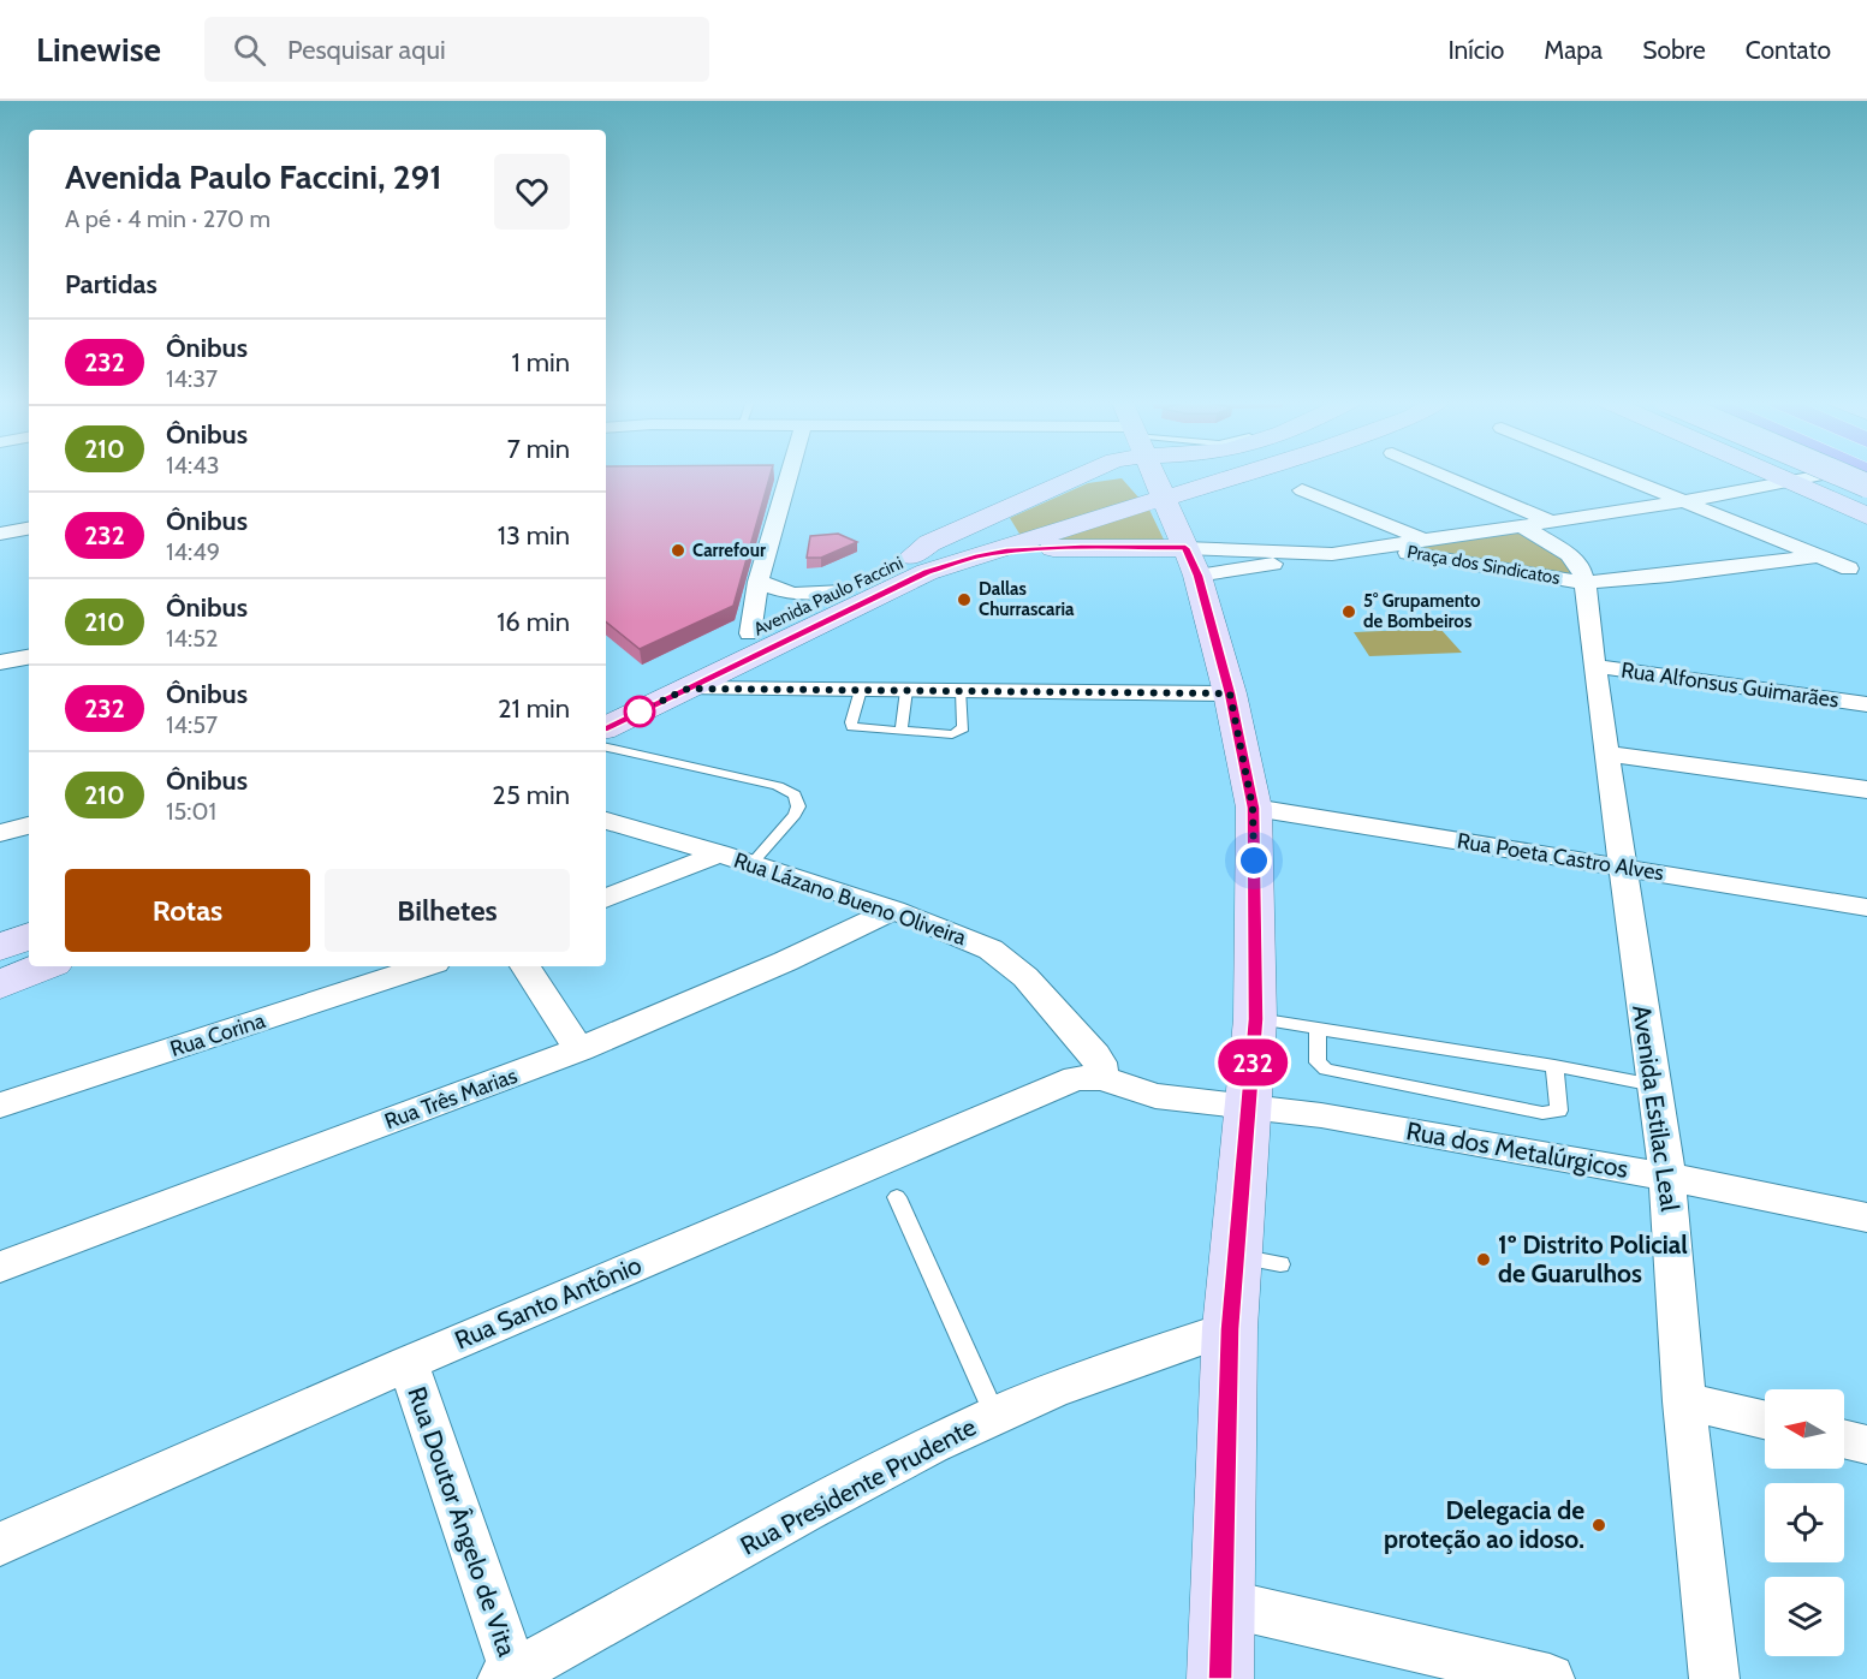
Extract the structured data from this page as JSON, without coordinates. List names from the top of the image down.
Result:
{
  "streets": {
    "main road": ["Avenida Paulo Faccini"],
    "street": [
      "Praça dos Sindicatos",
      "Rua Alfonsus Guimarães",
      "Rua Poeta Castro Alves",
      "Rua Lázano Bueno Oliveira",
      "Rua Corina",
      "Rua Três Marias",
      "Avenida Estilac Leal",
      "Rua dos Metalúrgicos",
      "Rua Santo Antônio",
      "Rua Presidente Prudente",
      "Rua Doutor Ângelo de Vita"
    ]
  },
  "crossings": [
    ["Praça dos Sindicatos", "Avenida Estilac Leal"],
    ["Rua Alfonsus Guimarães", "Avenida Estilac Leal"],
    ["Rua Poeta Castro Alves", "Avenida Estilac Leal"],
    ["Rua Lázano Bueno Oliveira", "Rua Três Marias"],
    ["Rua Lázano Bueno Oliveira", "Rua Santo Antônio"],
    ["Avenida Estilac Leal", "Rua dos Metalúrgicos"],
    ["Rua Santo Antônio", "Rua Doutor Ângelo de Vita"],
    ["Rua Presidente Prudente", "Rua Doutor Ângelo de Vita"]
  ],
  "places": [
    "Carrefour",
    "Dallas Churrascaria",
    "5° Grupamento de Bombeiros",
    "1º Distrito Policial de Guarulhos",
    "Delegacia de proteção ao idoso."
  ],
  "lines": ["bus line 232"],
  "north": "left",
  "page": {
    "header": "Linewise",
    "search": "Pesquisar aqui",
    "nav": [
      "Início",
      "Mapa",
      "Sobre",
      "Contato"
    ],
    "on_map": "232",
    "heading": [
      ["Avenida Paulo Faccini, 291", "A pé · 4 min · 270 m"],
      "Partidas"
    ],
    "list": [
      {
        "mark": "232",
        "name": "Ônibus",
        "note": "14:37",
        "value": "1 min"
      },
      {
        "mark": "210",
        "name": "Ônibus",
        "note": "14:43",
        "value": "7 min"
      },
      {
        "mark": "232",
        "name": "Ônibus",
        "note": "14:49",
        "value": "13 min"
      },
      {
        "mark": "210",
        "name": "Ônibus",
        "note": "14:52",
        "value": "16 min"
      },
      {
        "mark": "232",
        "name": "Ônibus",
        "note": "14:57",
        "value": "21 min"
      },
      {
        "mark": "210",
        "name": "Ônibus",
        "note": "15:01",
        "value": "25 min"
      }
    ],
    "buttons": ["Rotas", "Bilhetes"]
  }
}
